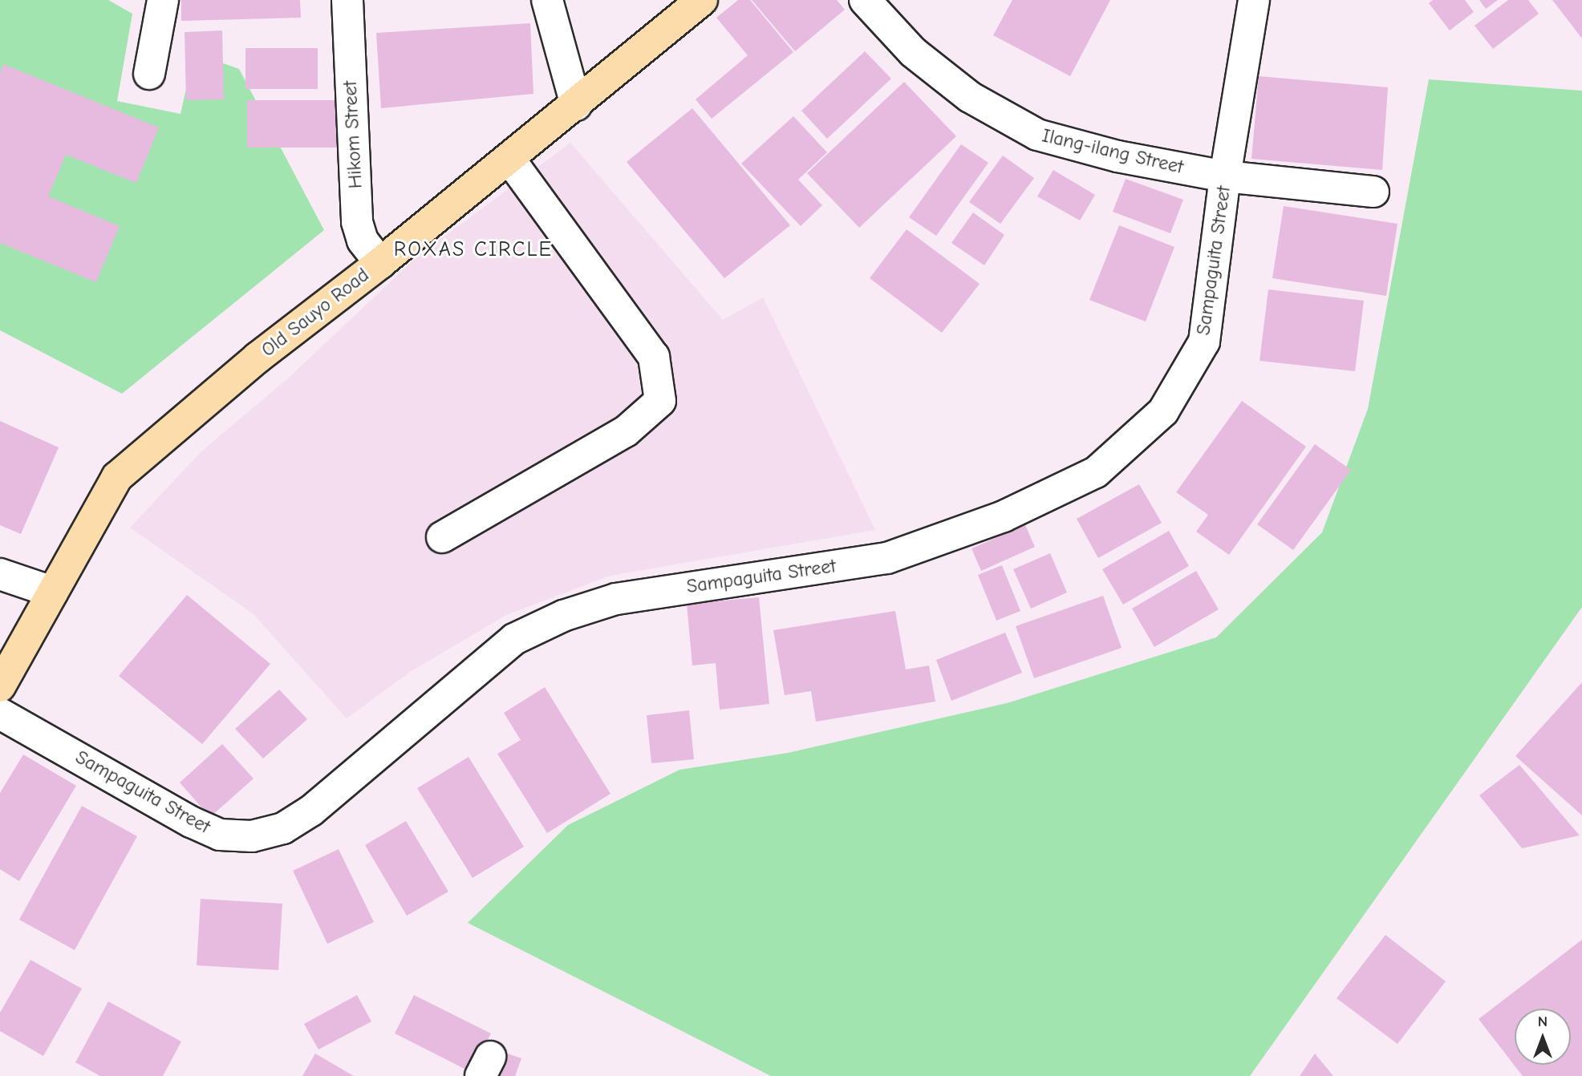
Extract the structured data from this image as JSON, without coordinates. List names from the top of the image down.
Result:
{
  "streets": {
    "main road": ["Old Sauyo Road"],
    "street": ["Hikom Street", "Ilang-ilang Street", "Sampaguita Street"]
  },
  "crossings": [
    ["Hikom Street", "Old Sauyo Road"],
    ["Ilang-ilang Street", "Sampaguita Street"]
  ],
  "districts": ["ROXAS CIRCLE"],
  "north": "top"
}
